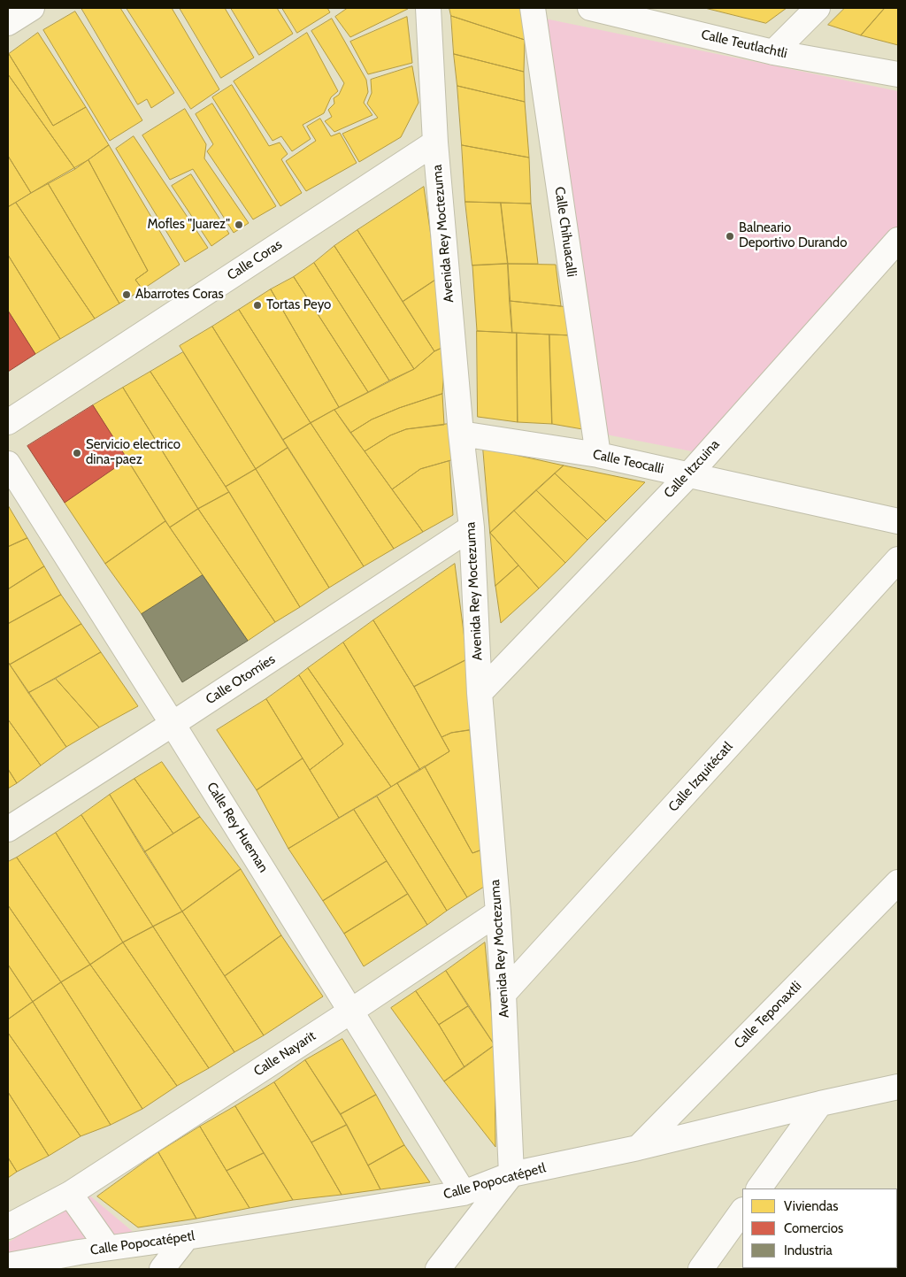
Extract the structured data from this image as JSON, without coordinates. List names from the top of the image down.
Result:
{
  "streets": {
    "street": [
      "Calle Teutlachtli",
      "Calle Chihuacalli",
      "Avenida Rey Moctezuma",
      "Calle Coras",
      "Calle Teocalli",
      "Calle Itzcuina",
      "Calle Otomíes",
      "Calle Izquitécatl",
      "Calle Rey Hueman",
      "Calle Teponaxtli",
      "Calle Nayarit",
      "Calle Popocatépetl"
    ]
  },
  "crossings": [
    ["Calle Chihuacalli", "Calle Teocalli"],
    ["Avenida Rey Moctezuma", "Calle Coras"],
    ["Avenida Rey Moctezuma", "Calle Teocalli"],
    ["Avenida Rey Moctezuma", "Calle Itzcuina"],
    ["Avenida Rey Moctezuma", "Calle Otomíes"],
    ["Avenida Rey Moctezuma", "Calle Izquitécatl"],
    ["Avenida Rey Moctezuma", "Calle Nayarit"],
    ["Avenida Rey Moctezuma", "Calle Popocatépetl"],
    ["Calle Teocalli", "Calle Itzcuina"],
    ["Calle Otomíes", "Calle Rey Hueman"],
    ["Calle Rey Hueman", "Calle Nayarit"],
    ["Calle Rey Hueman", "Calle Popocatépetl"],
    ["Calle Teponaxtli", "Calle Popocatépetl"]
  ],
  "places": [
    "Mofles \"Juarez\"",
    "Balneario Deportivo Durando",
    "Abarrotes Coras",
    "Tortas Peyo",
    "Servicio electrico dina-paez"
  ],
  "legend": ["Viviendas", "Comercios", "Industria"]
}
